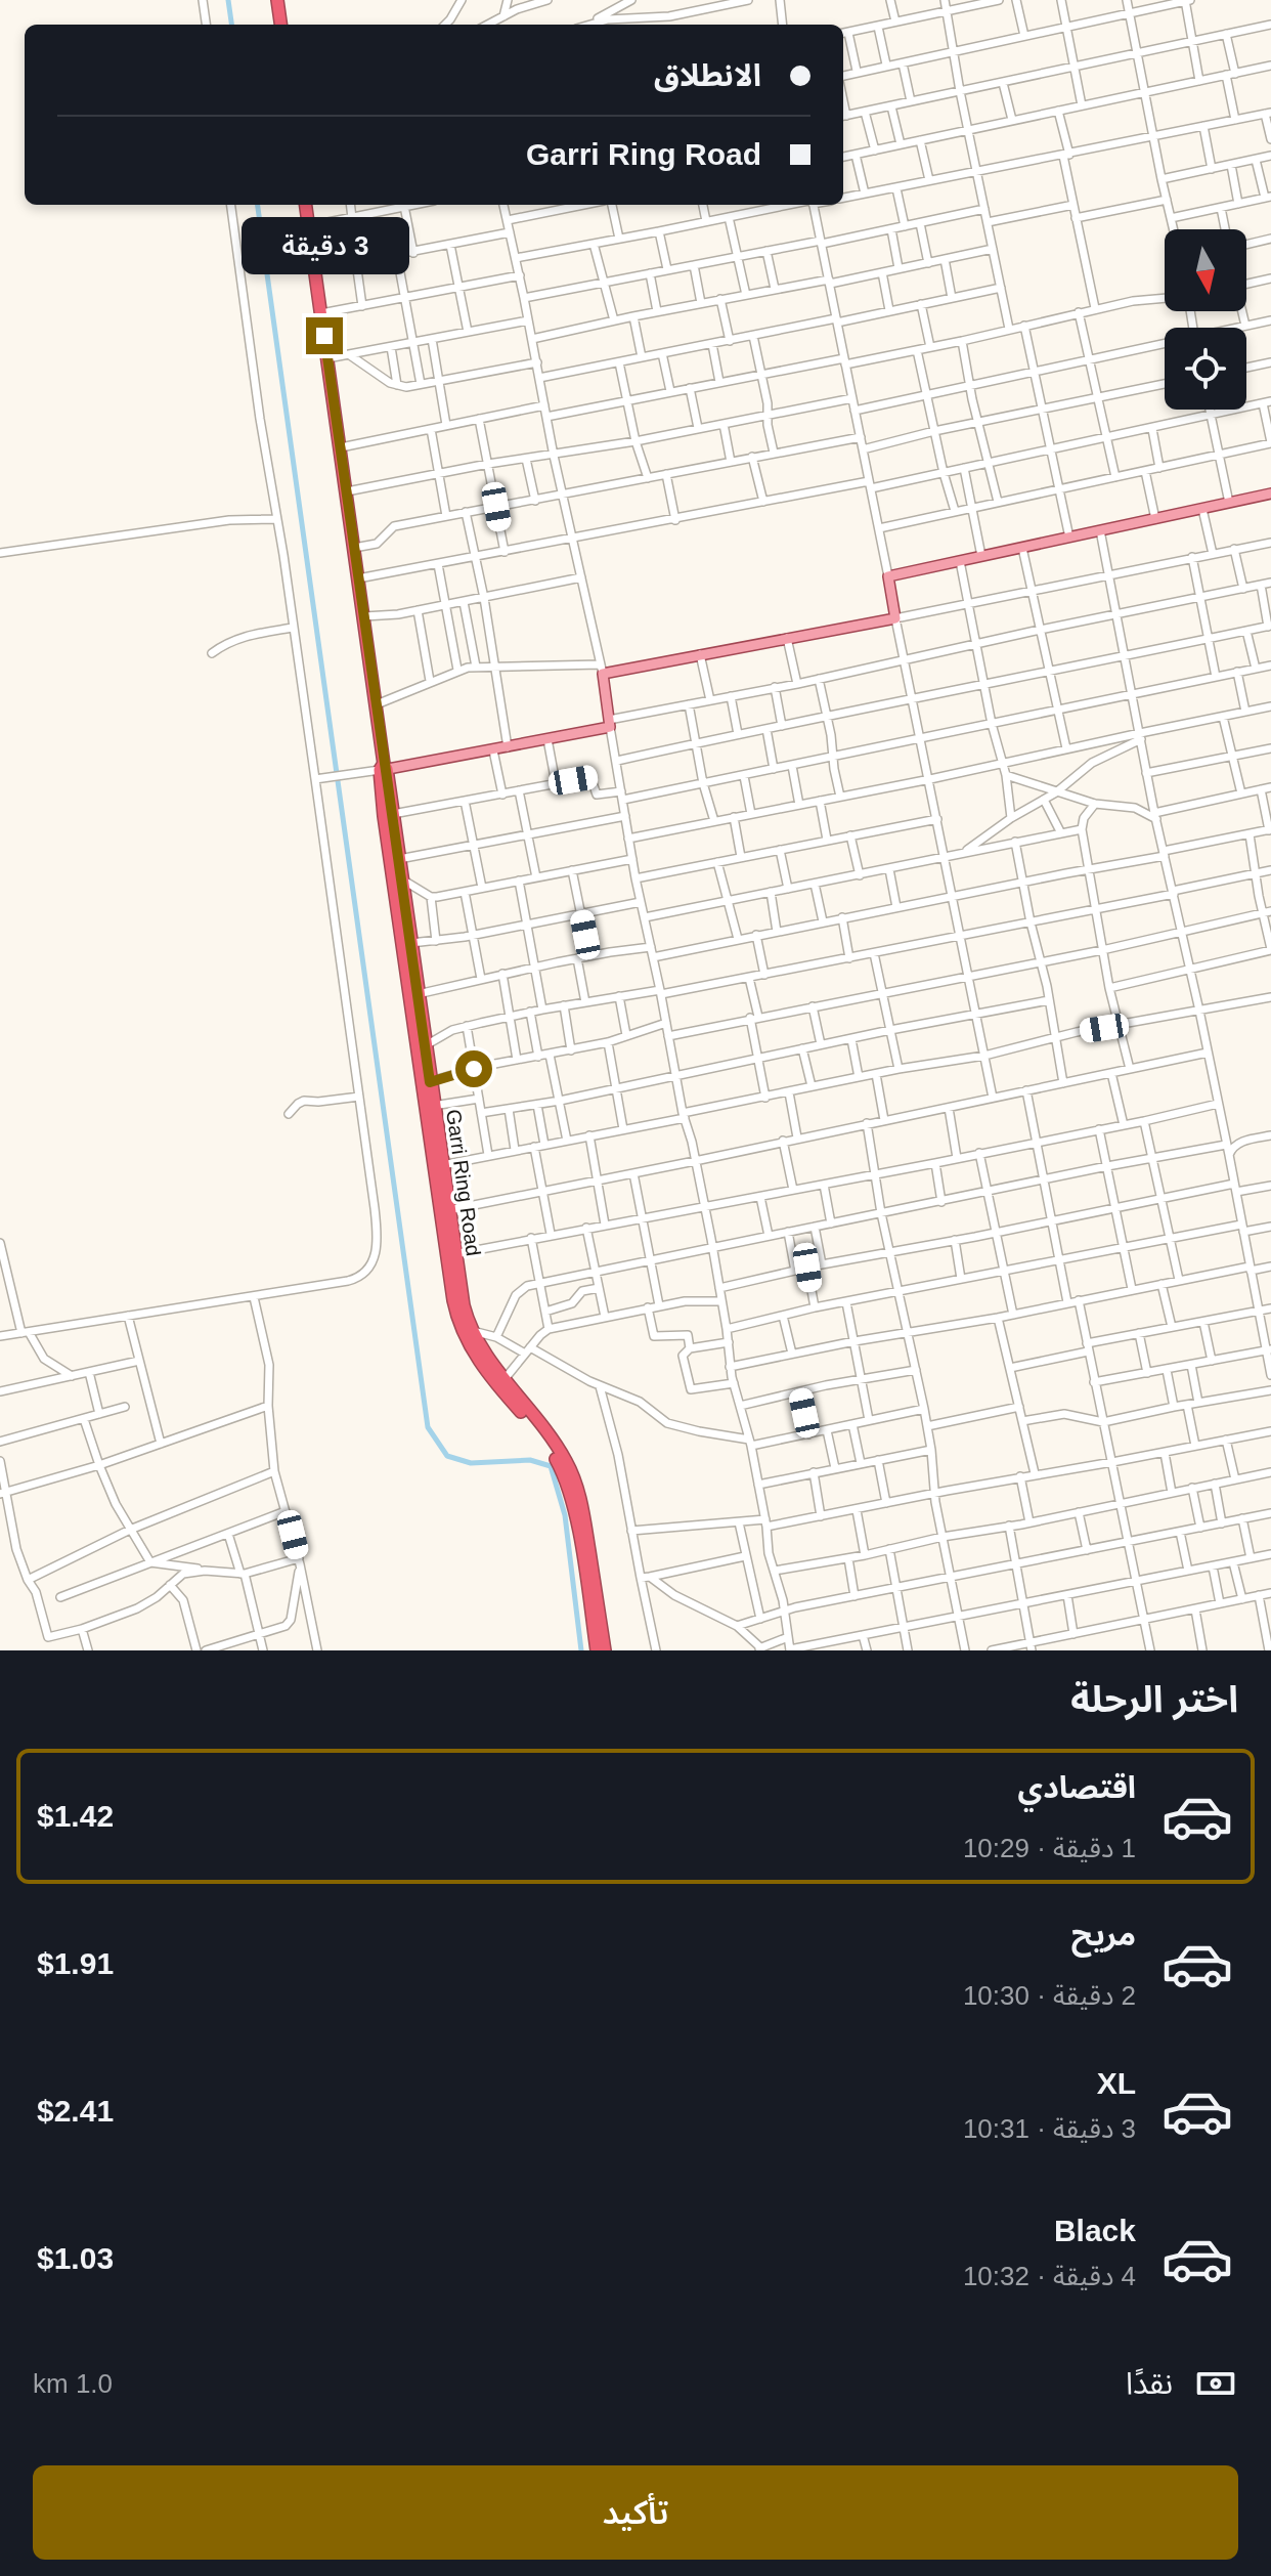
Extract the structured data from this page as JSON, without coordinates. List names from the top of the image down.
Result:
{
  "streets": {
    "highway": ["Garri Ring Road"]
  },
  "north": "bottom",
  "page": {
    "banner": ["الانطلاق", "Garri Ring Road"],
    "bubble": "3 دقيقة",
    "heading": "اختر الرحلة",
    "list": [
      {
        "name": "اقتصادي",
        "note": "1 دقيقة · 10:29",
        "value": "$1.42"
      },
      {
        "name": "مريح",
        "note": "2 دقيقة · 10:30",
        "value": "$1.91"
      },
      {
        "name": "XL",
        "note": "3 دقيقة · 10:31",
        "value": "$2.41"
      },
      {
        "name": "Black",
        "note": "4 دقيقة · 10:32",
        "value": "$1.03"
      }
    ],
    "pay": ["نقدًا", "1.0 km"],
    "buttons": "تأكيد"
  }
}
